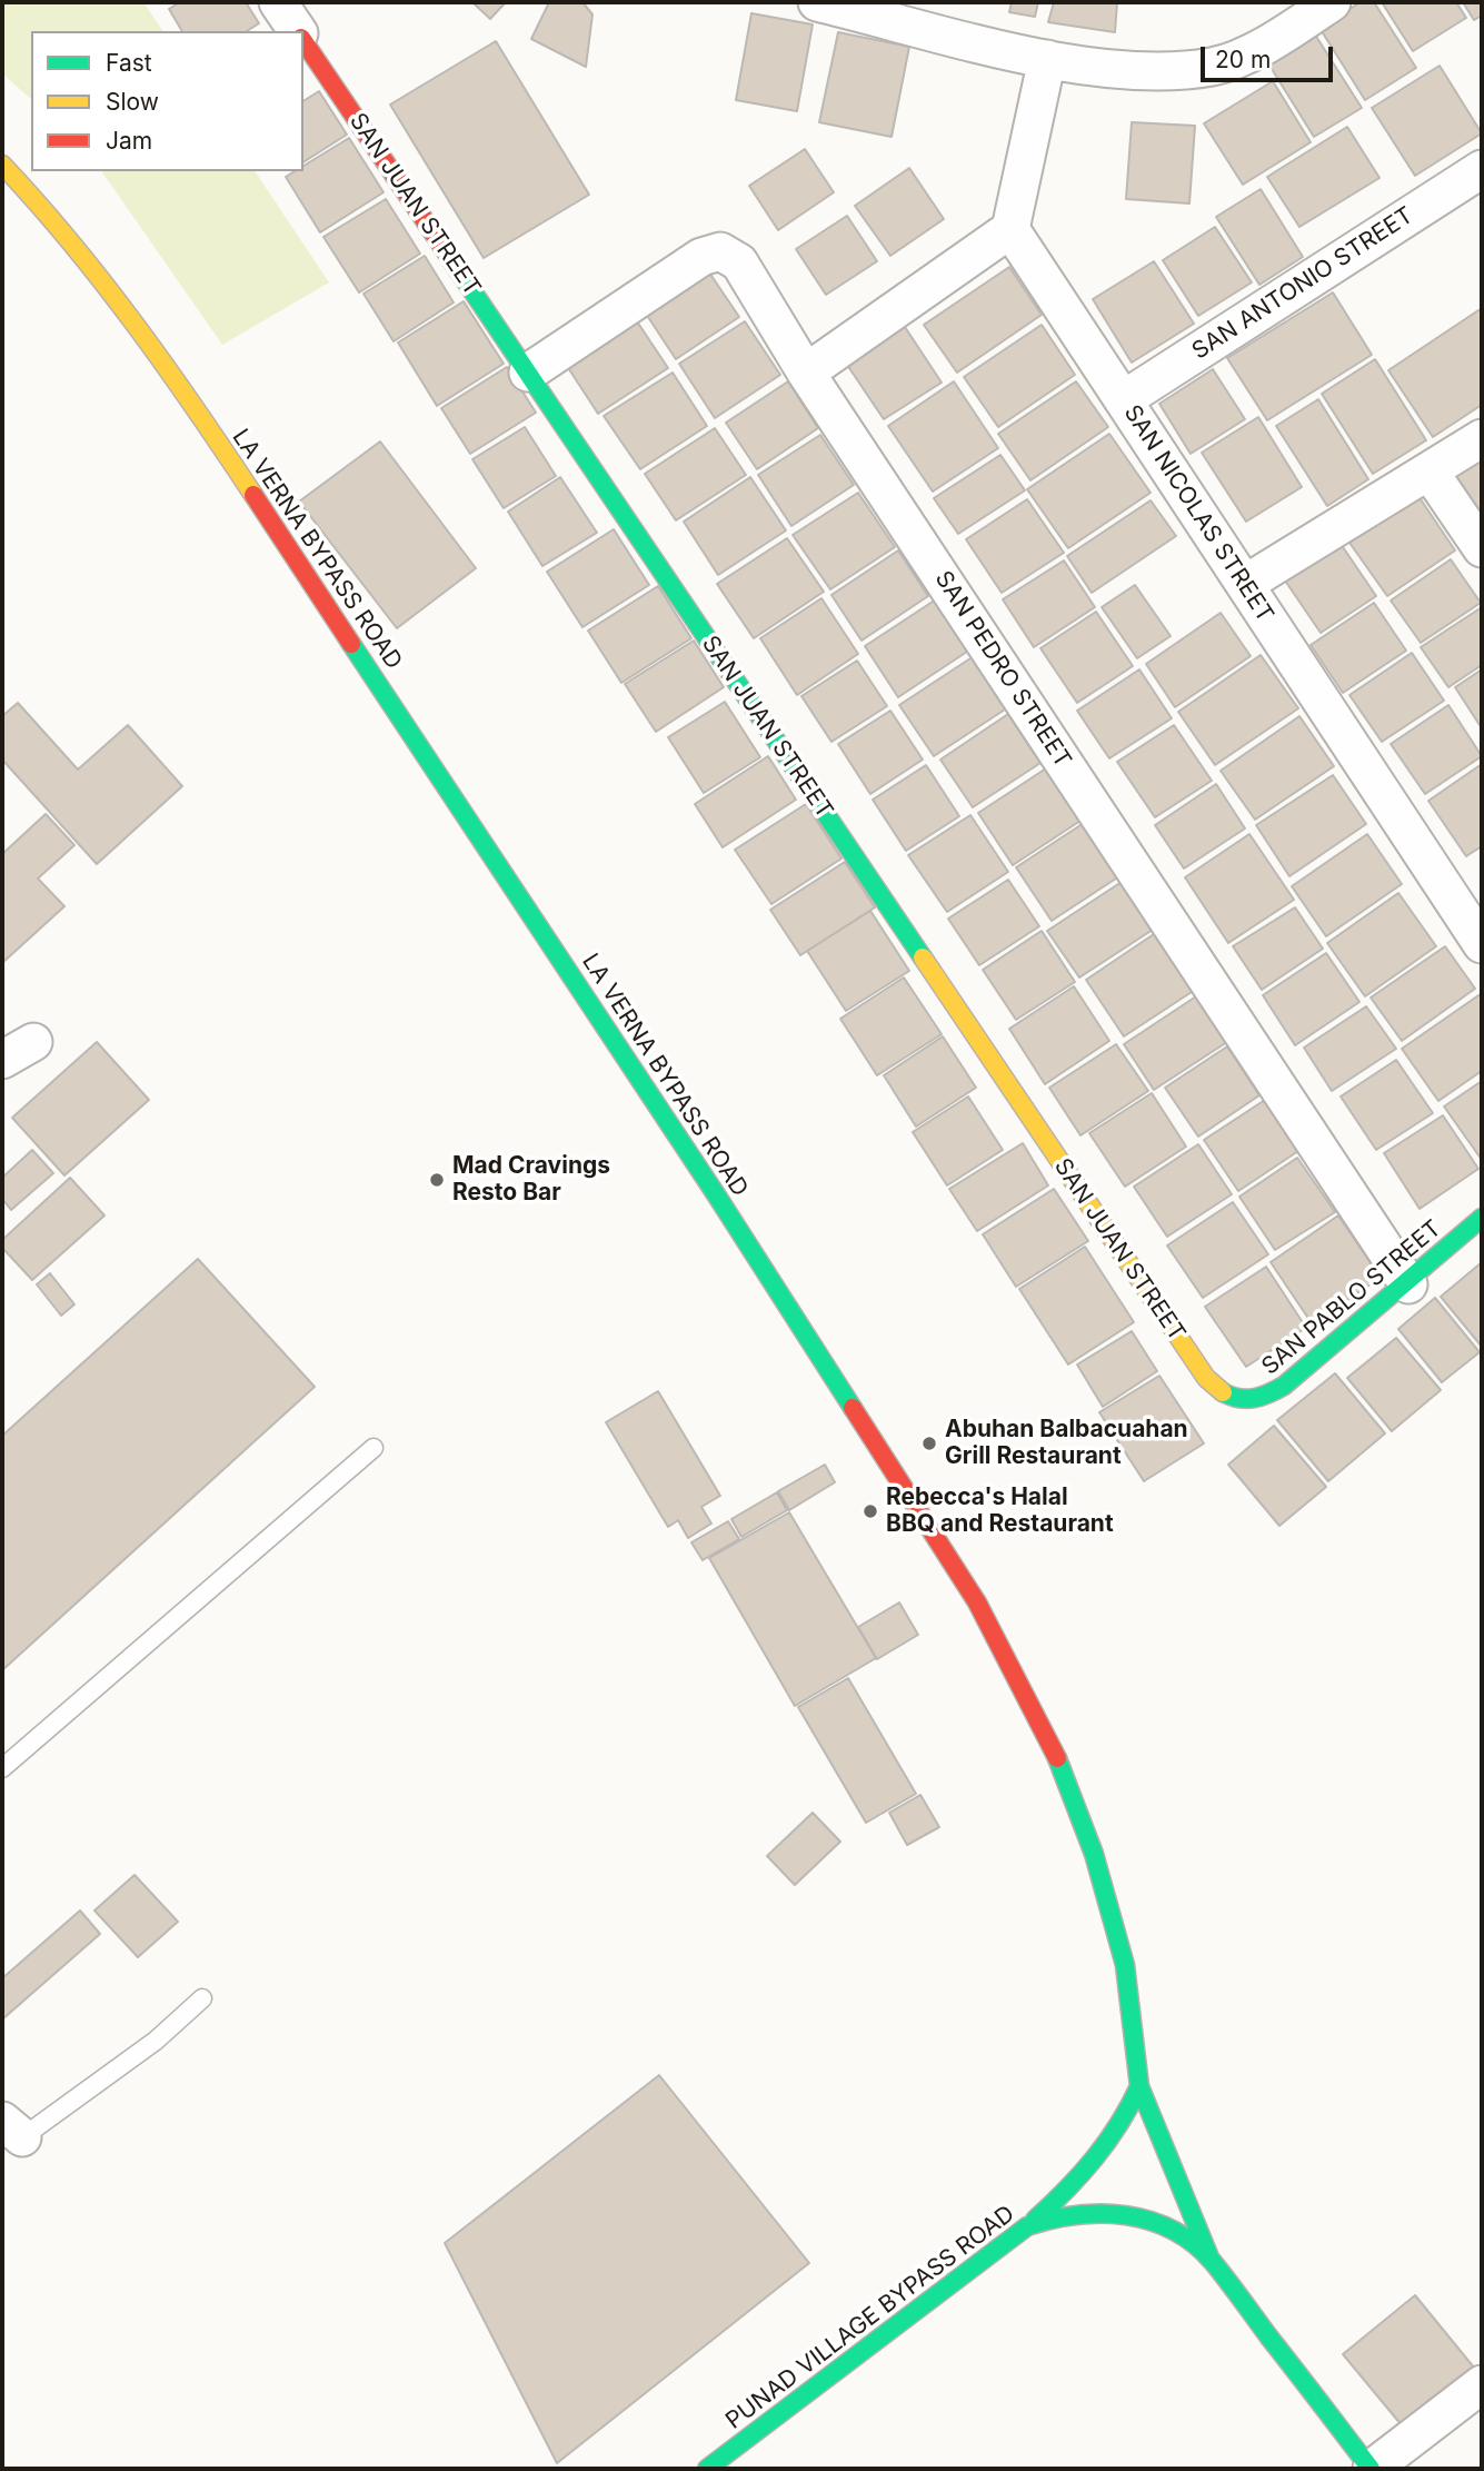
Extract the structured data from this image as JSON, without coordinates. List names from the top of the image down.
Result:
{
  "streets": {
    "street": [
      "SAN JUAN STREET",
      "SAN ANTONIO STREET",
      "SAN NICOLAS STREET",
      "LA VERNA BYPASS ROAD",
      "SAN PEDRO STREET",
      "SAN PABLO STREET",
      "PUNAD VILLAGE BYPASS ROAD"
    ]
  },
  "crossings": [
    ["SAN JUAN STREET", "SAN PEDRO STREET"],
    ["SAN JUAN STREET", "SAN PABLO STREET"],
    ["SAN ANTONIO STREET", "SAN NICOLAS STREET"],
    ["LA VERNA BYPASS ROAD", "PUNAD VILLAGE BYPASS ROAD"],
    ["SAN PEDRO STREET", "SAN PABLO STREET"]
  ],
  "places": ["Mad Cravings Resto Bar", "Abuhan Balbacuahan Grill Restaurant", "Rebecca's Halal BBQ and Restaurant"],
  "legend": ["Fast", "Slow", "Jam"],
  "scale_bar": "20 m"
}
